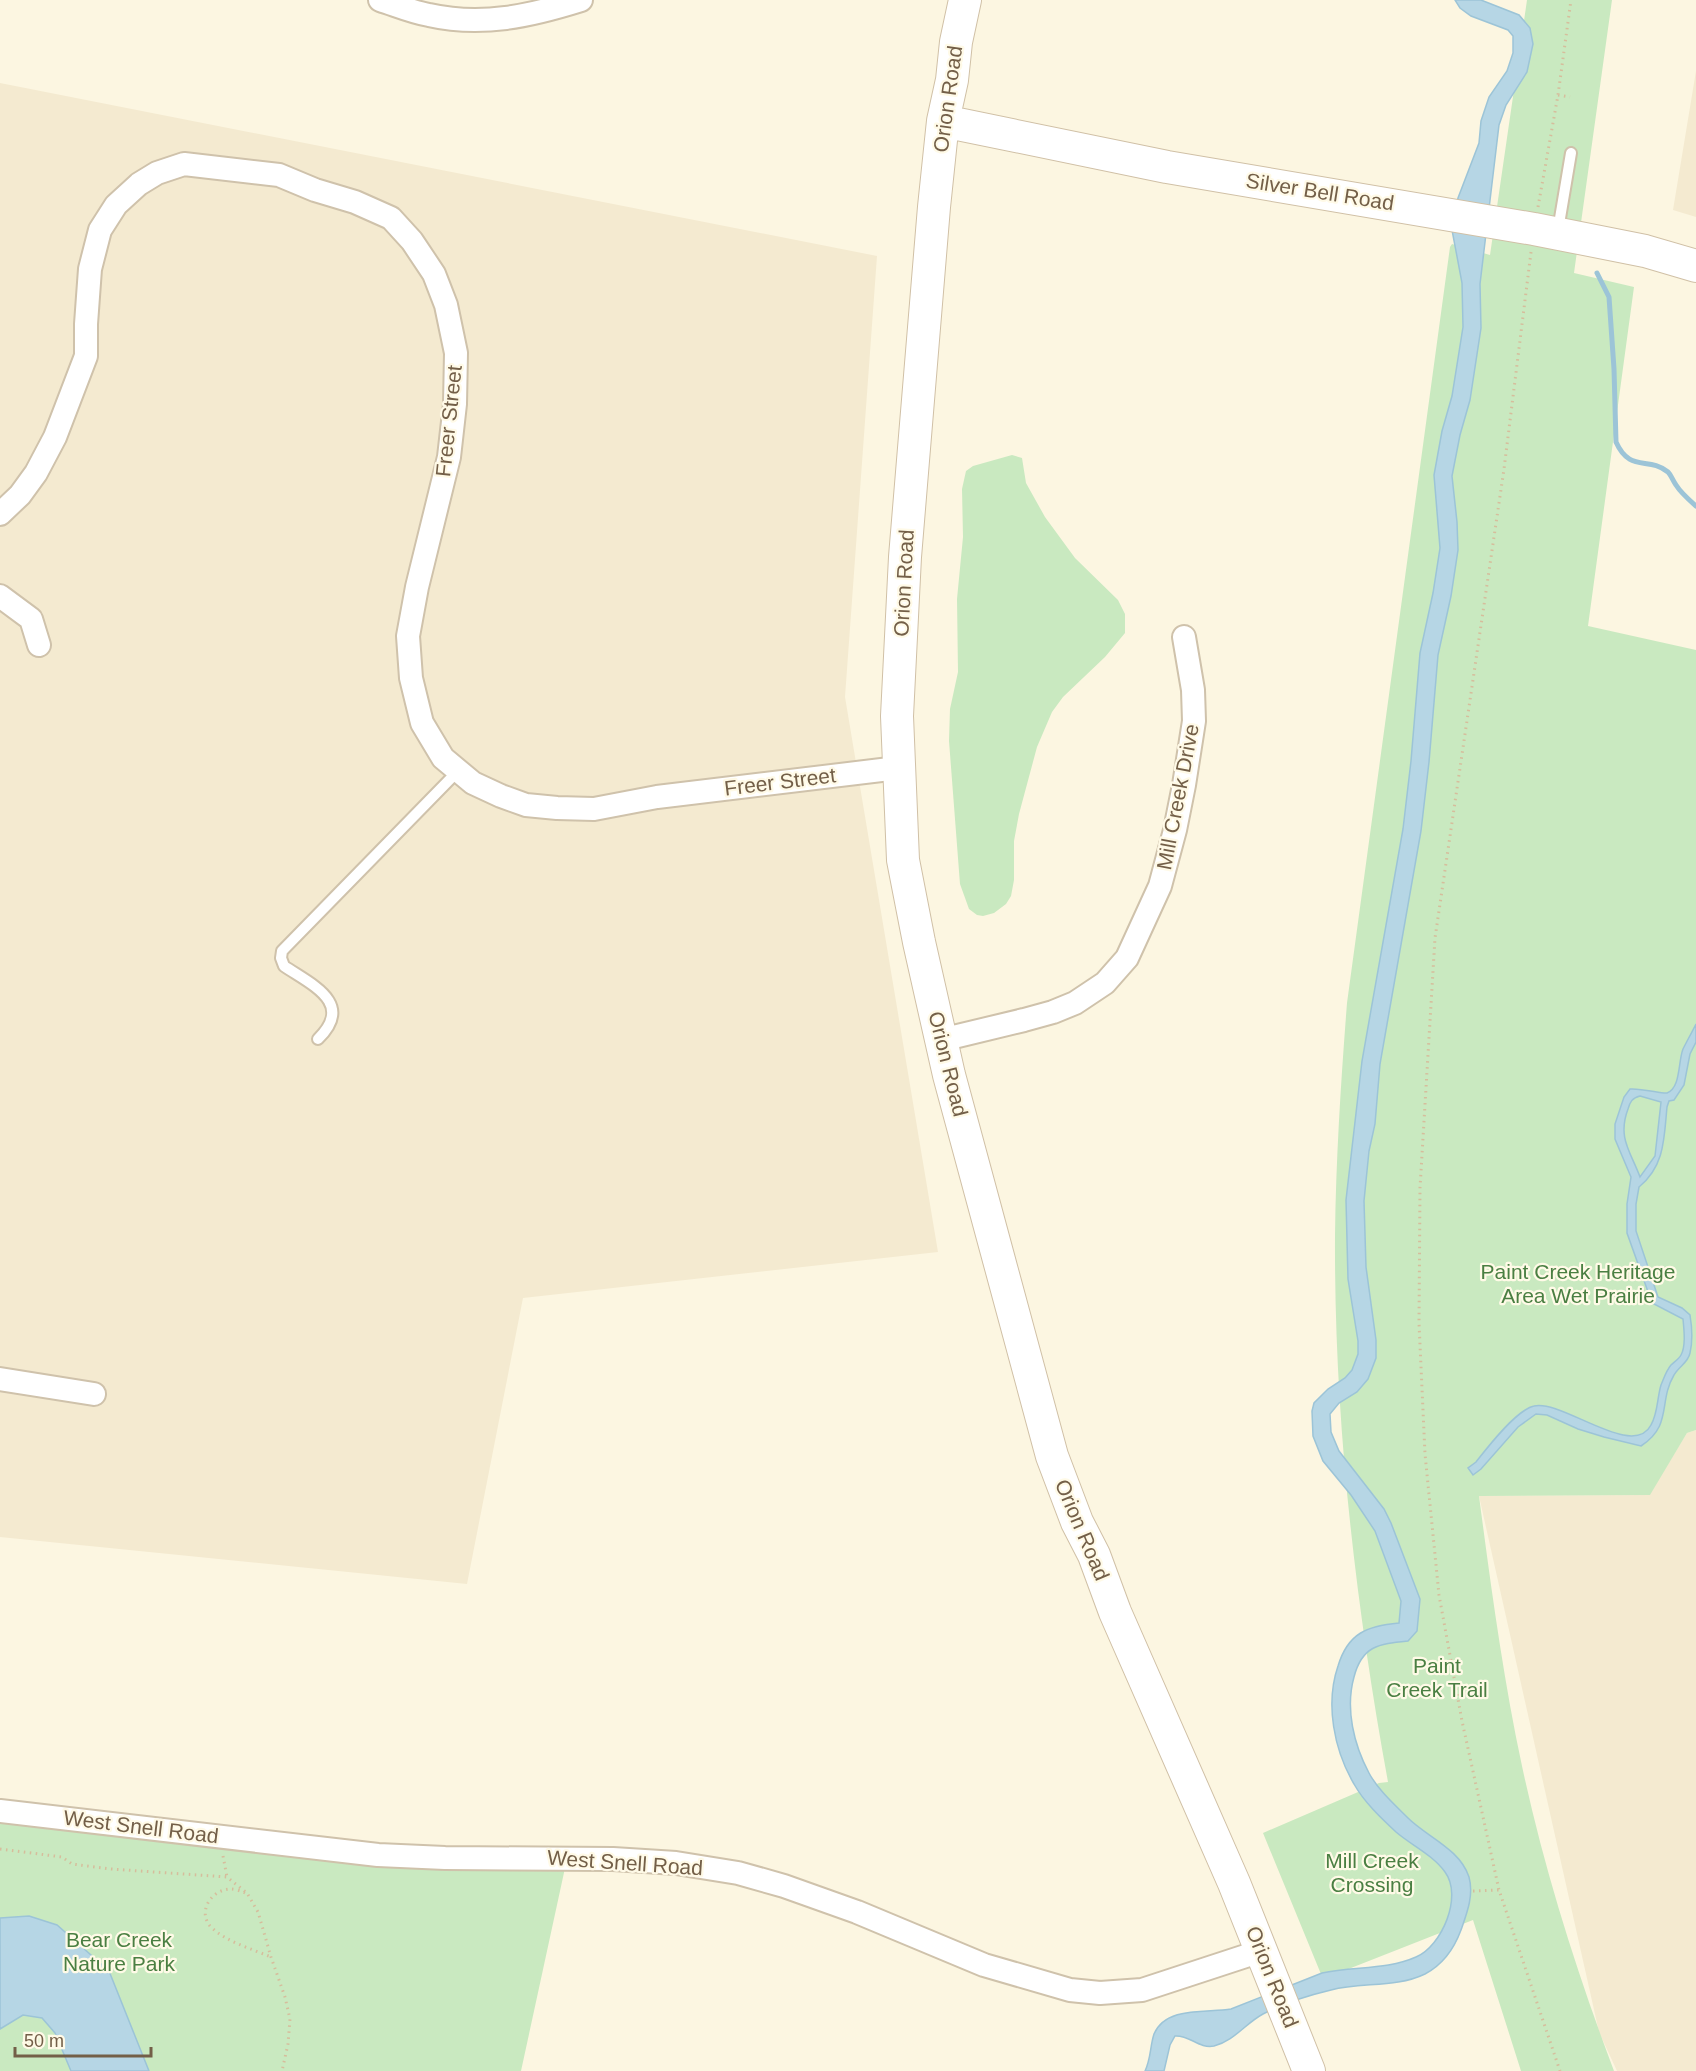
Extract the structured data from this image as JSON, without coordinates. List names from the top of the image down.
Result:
{
  "streets": {
    "street": [
      "Orion Road",
      "Silver Bell Road",
      "Freer Street",
      "Mill Creek Drive",
      "West Snell Road"
    ]
  },
  "crossings": [
    ["Orion Road", "Silver Bell Road"],
    ["Orion Road", "Freer Street"],
    ["Orion Road", "Mill Creek Drive"],
    ["Orion Road", "West Snell Road"]
  ],
  "parks": [
    "Paint Creek Heritage Area Wet Prairie",
    "Paint Creek Trail",
    "Mill Creek Crossing",
    "Bear Creek Nature Park"
  ],
  "scale_bar": "50 m"
}
